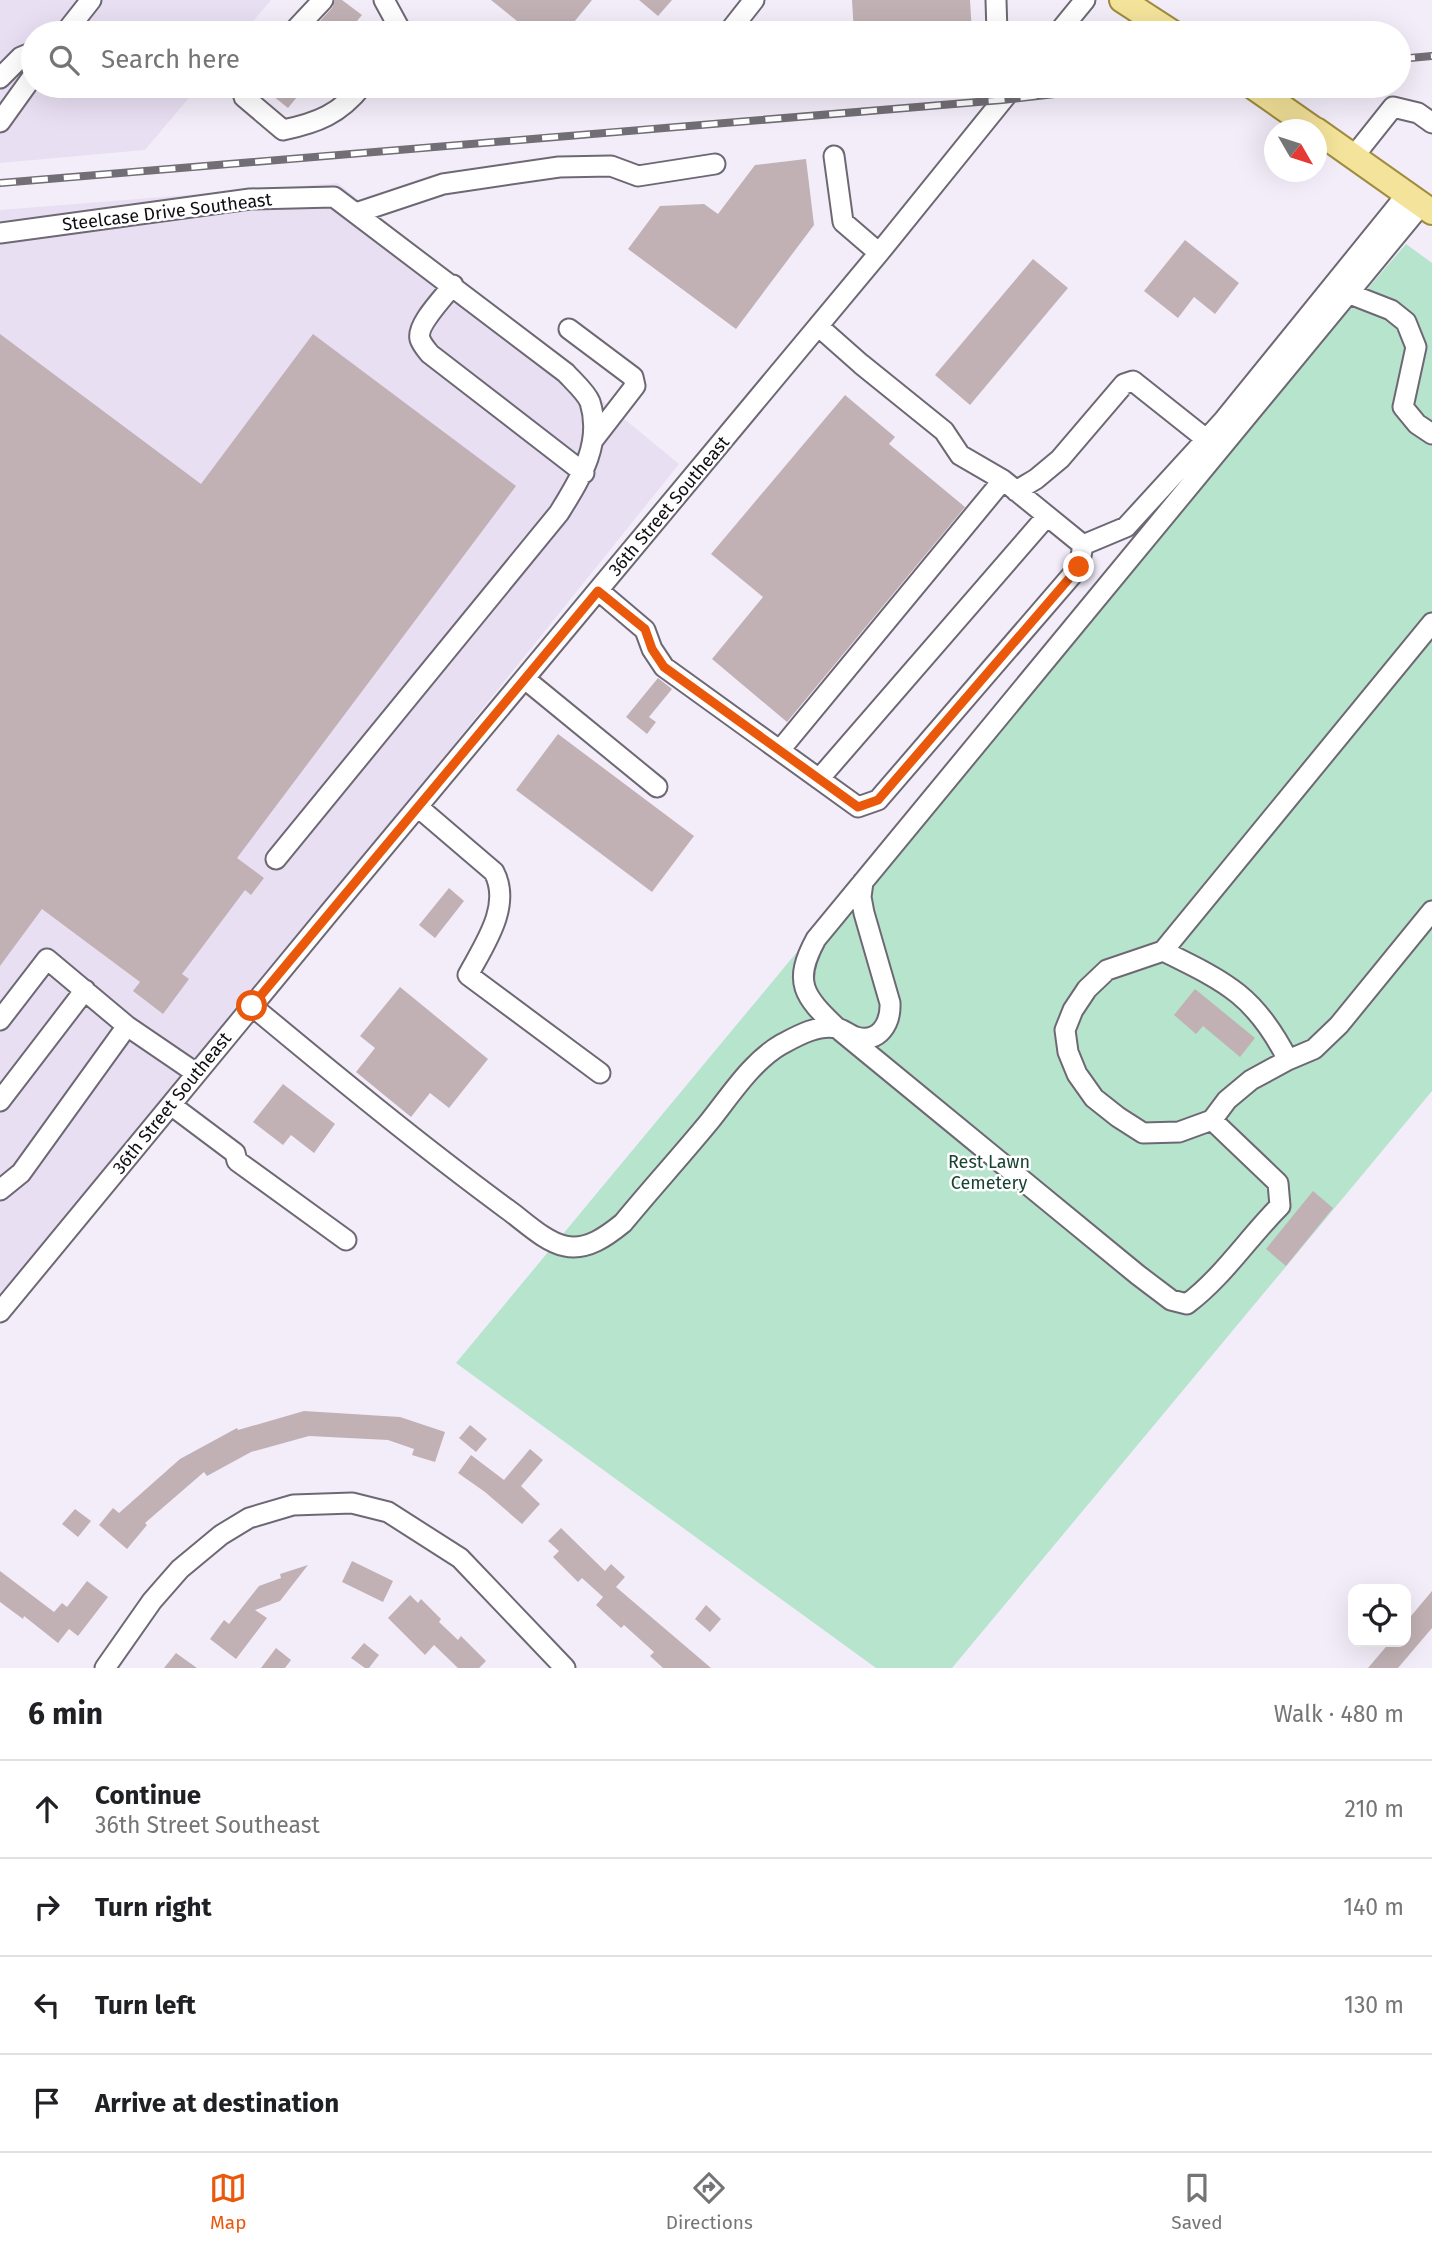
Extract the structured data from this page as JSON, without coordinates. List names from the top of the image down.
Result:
{
  "streets": {
    "street": ["Steelcase Drive Southeast", "36th Street Southeast"]
  },
  "parks": ["Rest Lawn Cemetery"],
  "north": "bottom right",
  "page": {
    "search": "Search here",
    "heading": ["6 min", "Walk · 480 m"],
    "list": [
      ["Continue", "36th Street Southeast", "210 m"],
      ["Turn right", "140 m"],
      ["Turn left", "130 m"],
      "Arrive at destination"
    ],
    "nav": ["Map", "Directions", "Saved"]
  }
}
